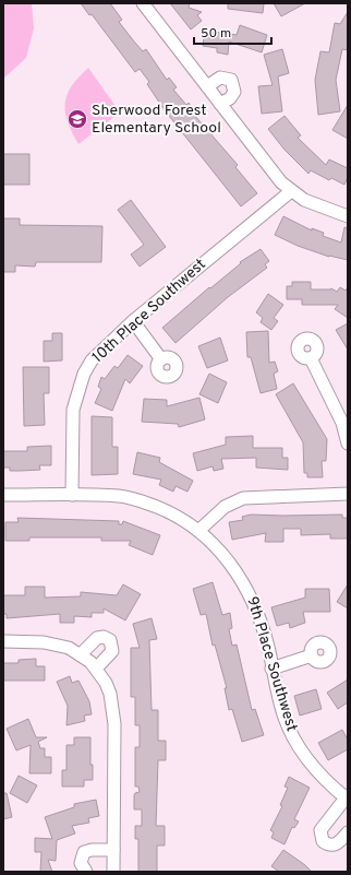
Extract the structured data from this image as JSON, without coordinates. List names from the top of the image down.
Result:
{
  "streets": {
    "street": ["10th Place Southwest", "9th Place Southwest"]
  },
  "crossings": [
    ["10th Place Southwest", "9th Place Southwest"]
  ],
  "places": {
    "school or university": ["Sherwood Forest Elementary School"]
  },
  "scale_bar": "50 m"
}
